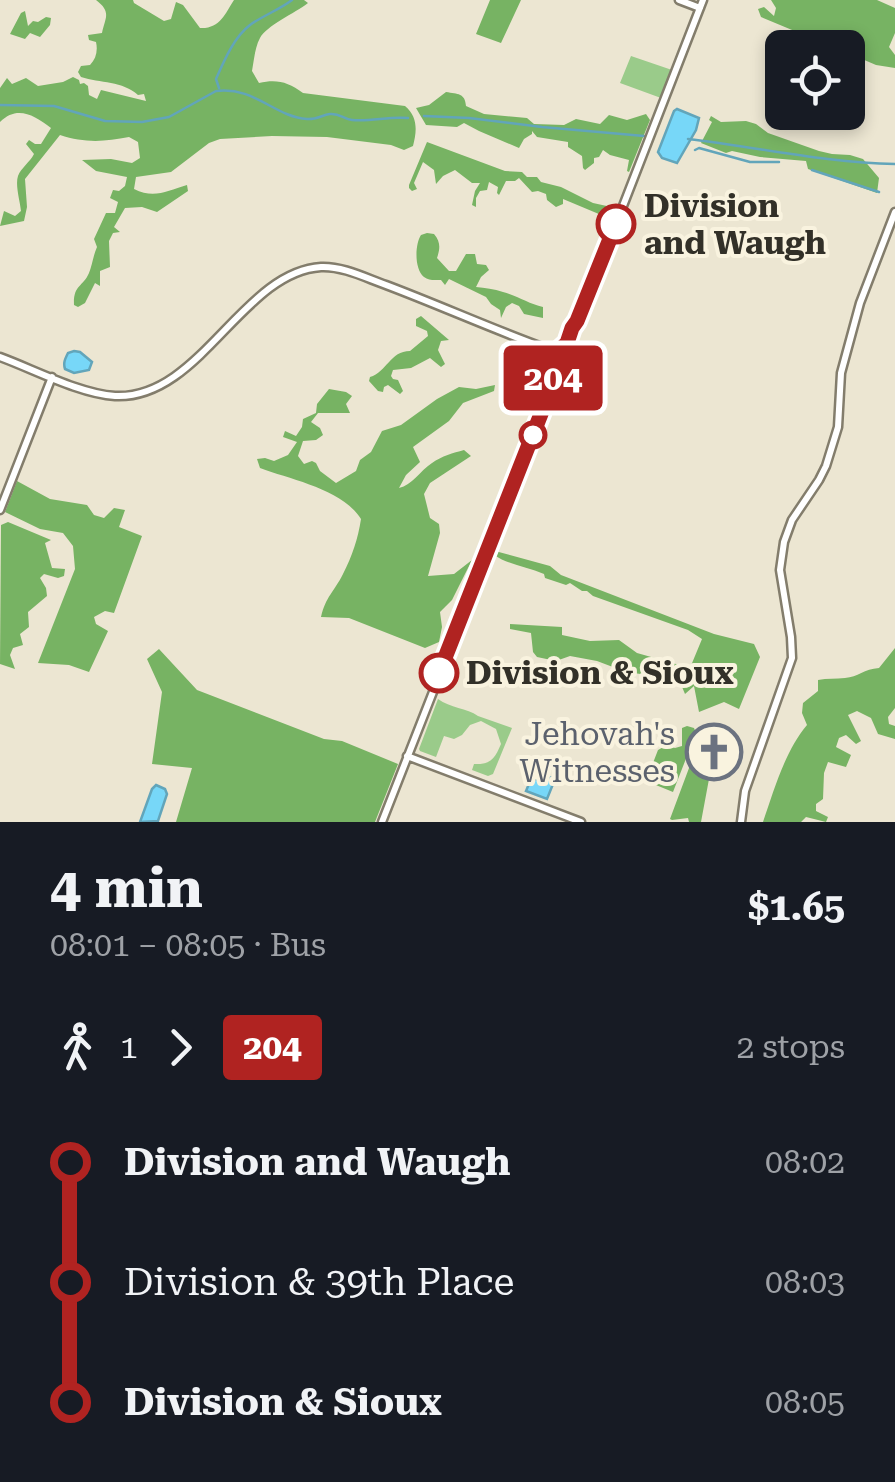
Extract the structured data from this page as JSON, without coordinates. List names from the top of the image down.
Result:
{
  "places": {
    "other": ["Division and Waugh", "Division & Sioux"],
    "church": ["Jehovah's Witnesses"]
  },
  "lines": ["bus line 204"],
  "page": {
    "on_map": "204",
    "heading": ["4 min", "08:01 – 08:05 · Bus", "$1.65"],
    "legs": ["1", "204", "2 stops"],
    "list": [
      {
        "name": "Division and Waugh",
        "value": "08:02"
      },
      {
        "name": "Division & 39th Place",
        "value": "08:03"
      },
      {
        "name": "Division & Sioux",
        "value": "08:05"
      }
    ]
  }
}
